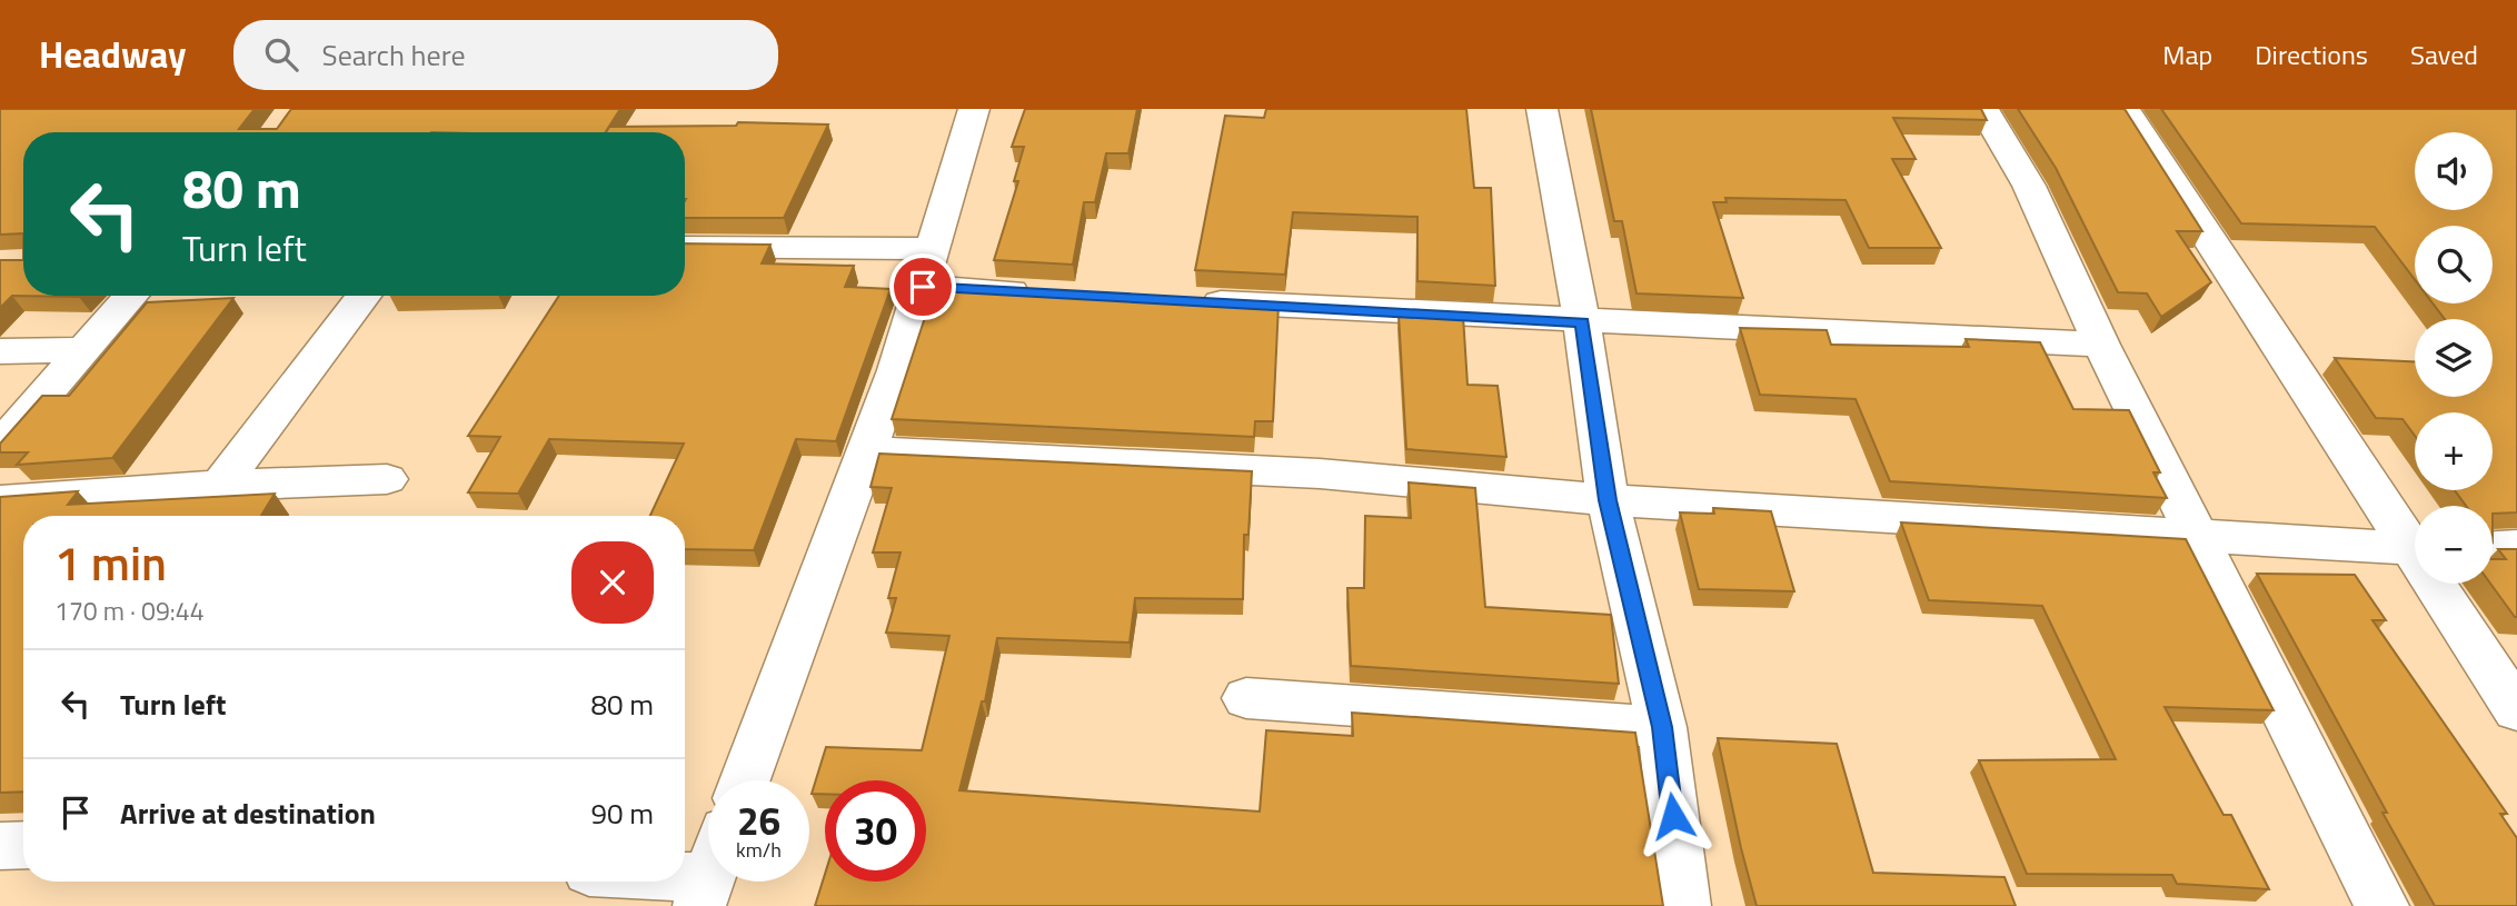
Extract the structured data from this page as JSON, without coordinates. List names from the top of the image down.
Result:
{
  "page": {
    "header": "Headway",
    "search": "Search here",
    "nav": ["Map", "Directions", "Saved"],
    "map_buttons": ["+", "−"],
    "turn": ["80 m", "Turn left"],
    "heading": ["1 min", "170 m · 09:44"],
    "list": [
      {
        "name": "Turn left",
        "value": "80 m"
      },
      {
        "name": "Arrive at destination",
        "value": "90 m"
      }
    ],
    "speed": "26 km/h",
    "limit": "30"
  }
}
